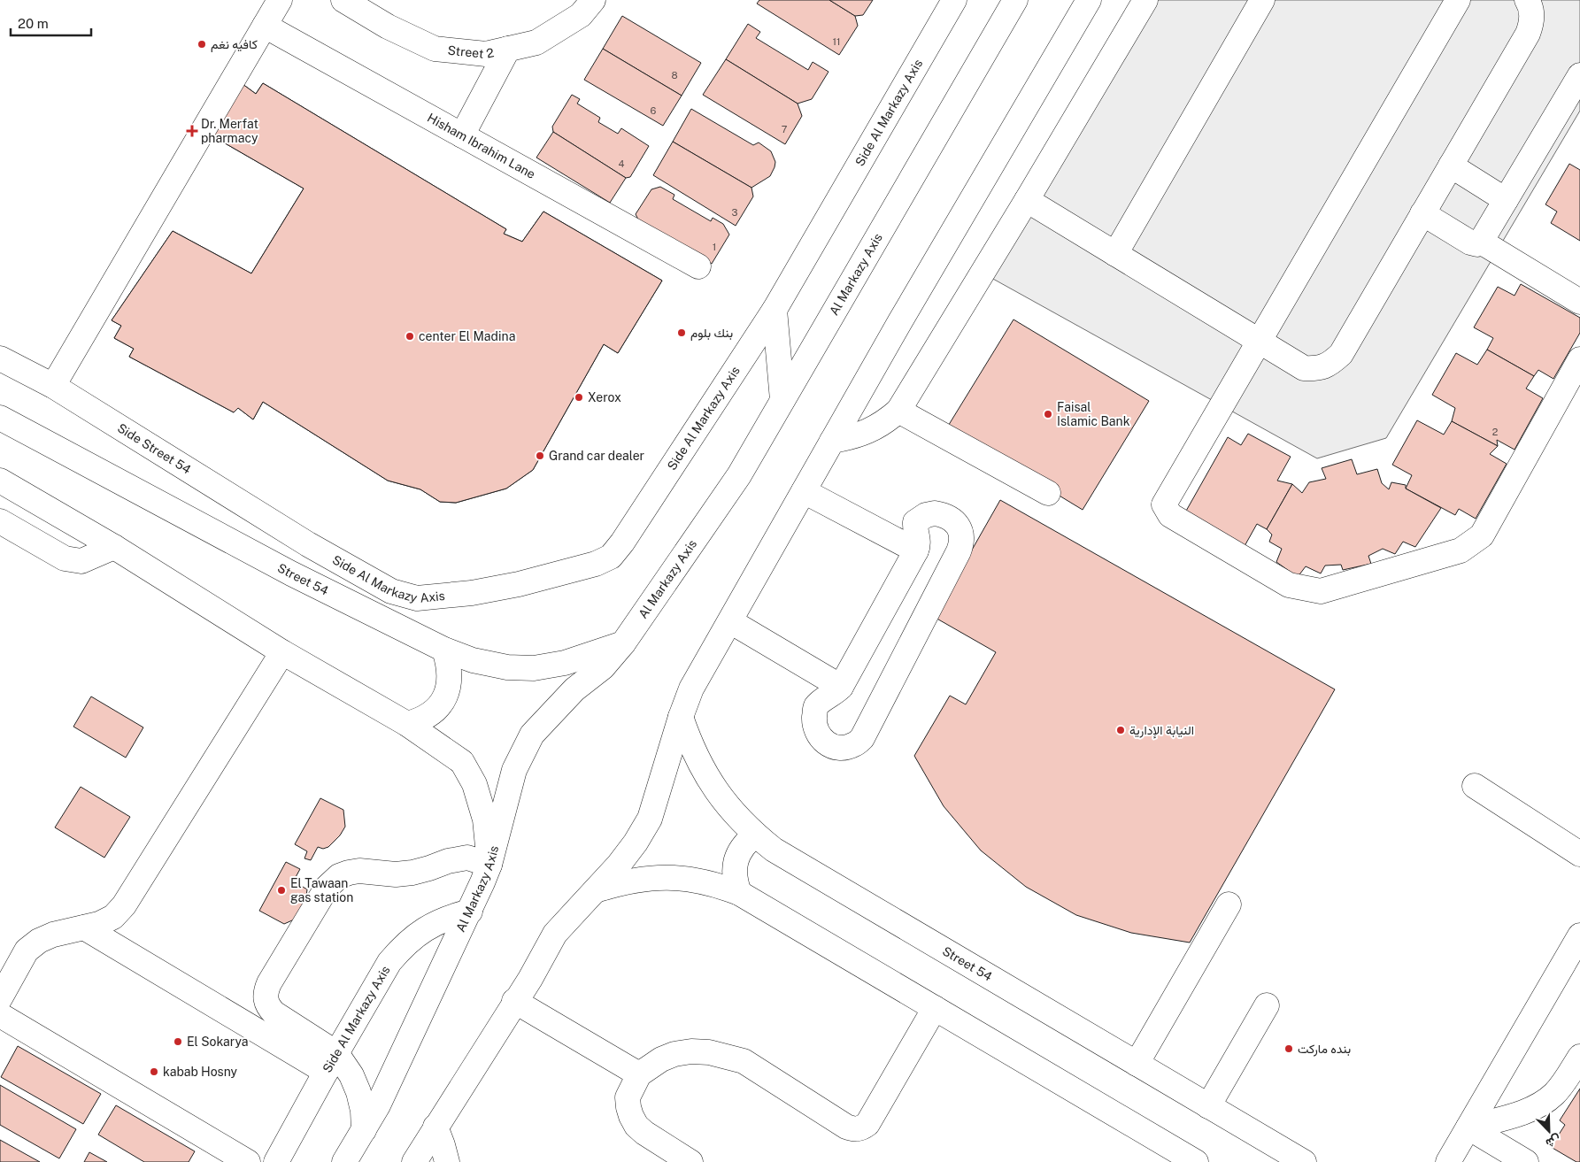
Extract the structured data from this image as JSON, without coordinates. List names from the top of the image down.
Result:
{
  "streets": {
    "street": [
      "Street 2",
      "Side Al Markazy Axis",
      "Hisham Ibrahim Lane",
      "Al Markazy Axis",
      "Side Street 54",
      "Street 54"
    ]
  },
  "crossings": [
    ["Side Al Markazy Axis", "Al Markazy Axis"],
    ["Side Al Markazy Axis", "Side Street 54"],
    ["Al Markazy Axis", "Street 54"]
  ],
  "places": {
    "other": [
      "كافيه نغم",
      "بنك بلوم",
      "center El Madina",
      "Xerox",
      "Faisal Islamic Bank",
      "Grand car dealer",
      "النيابة الإدارية",
      "El Tawaan gas station",
      "El Sokarya",
      "بنده ماركت",
      "kabab Hosny"
    ],
    "health": ["Dr. Merfat pharmacy"]
  },
  "house_numbers": [
    "11",
    "8",
    "6",
    "7",
    "4",
    "3",
    "1",
    "2"
  ],
  "scale_bar": "20 m",
  "north": "bottom right"
}
